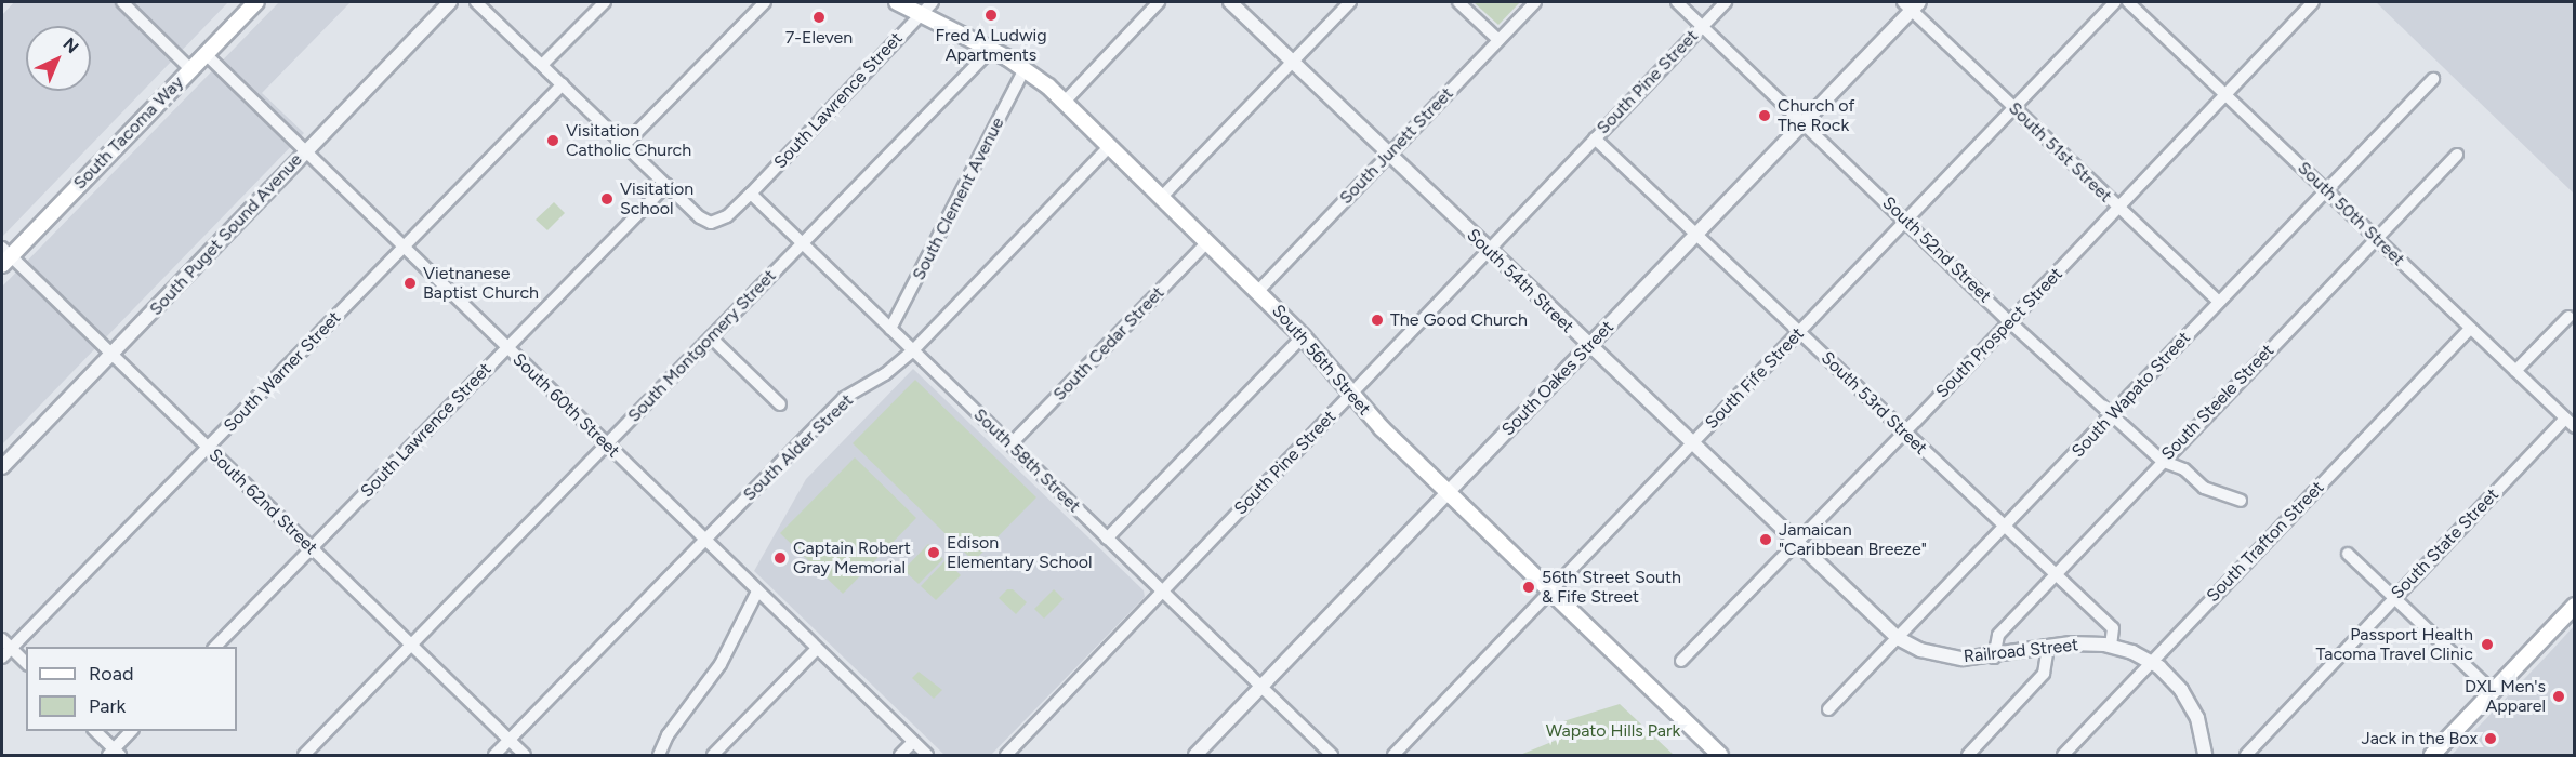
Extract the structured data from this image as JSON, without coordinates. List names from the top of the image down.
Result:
{
  "streets": {
    "main road": ["South Tacoma Way", "South 56th Street"],
    "street": [
      "South Pine Street",
      "South Lawrence Street",
      "South Junett Street",
      "South 51st Street",
      "South Clement Avenue",
      "South 50th Street",
      "South Puget Sound Avenue",
      "South 52nd Street",
      "South 54th Street",
      "South Prospect Street",
      "South Cedar Street",
      "South Montgomery Street",
      "South Warner Street",
      "South Oakes Street",
      "South Fife Street",
      "South Wapato Street",
      "South Steele Street",
      "South 53rd Street",
      "South 60th Street",
      "South Alder Street",
      "South 58th Street",
      "South 62nd Street",
      "South Trafton Street",
      "South State Street",
      "Railroad Street"
    ]
  },
  "crossings": [
    ["South Pine Street", "South 52nd Street"],
    ["South Pine Street", "South 54th Street"],
    ["South Pine Street", "South 56th Street"],
    ["South Pine Street", "South 53rd Street"],
    ["South Pine Street", "South 58th Street"],
    ["South Lawrence Street", "South 56th Street"],
    ["South Lawrence Street", "South 60th Street"],
    ["South Lawrence Street", "South 58th Street"],
    ["South Lawrence Street", "South 62nd Street"],
    ["South Tacoma Way", "South 60th Street"],
    ["South Tacoma Way", "South 62nd Street"],
    ["South Junett Street", "South 54th Street"],
    ["South Junett Street", "South 56th Street"],
    ["South 51st Street", "South Prospect Street"],
    ["South 51st Street", "South Oakes Street"],
    ["South 51st Street", "South Fife Street"],
    ["South 51st Street", "South Wapato Street"],
    ["South Clement Avenue", "South 56th Street"],
    ["South Clement Avenue", "South 58th Street"],
    ["South 50th Street", "South Prospect Street"],
    ["South 50th Street", "South Wapato Street"],
    ["South 50th Street", "South Steele Street"],
    ["South 50th Street", "South Trafton Street"],
    ["South 50th Street", "South State Street"],
    ["South Puget Sound Avenue", "South 60th Street"],
    ["South Puget Sound Avenue", "South 62nd Street"],
    ["South 52nd Street", "South Prospect Street"],
    ["South 52nd Street", "South Oakes Street"],
    ["South 52nd Street", "South Fife Street"],
    ["South 52nd Street", "South Wapato Street"],
    ["South 52nd Street", "South Steele Street"],
    ["South 54th Street", "South Prospect Street"],
    ["South 54th Street", "South Oakes Street"],
    ["South 54th Street", "South Fife Street"],
    ["South 54th Street", "South Wapato Street"],
    ["South 54th Street", "Railroad Street"],
    ["South Prospect Street", "South 53rd Street"],
    ["South Cedar Street", "South 56th Street"],
    ["South Cedar Street", "South 58th Street"],
    ["South Montgomery Street", "South 56th Street"],
    ["South Montgomery Street", "South 60th Street"],
    ["South Montgomery Street", "South 58th Street"],
    ["South Montgomery Street", "South 62nd Street"],
    ["South 56th Street", "South Oakes Street"],
    ["South 56th Street", "South Fife Street"],
    ["South 56th Street", "South Alder Street"],
    ["South Warner Street", "South 60th Street"],
    ["South Warner Street", "South 62nd Street"],
    ["South Oakes Street", "South 53rd Street"],
    ["South Oakes Street", "South 58th Street"],
    ["South Fife Street", "South 53rd Street"],
    ["South Wapato Street", "South 53rd Street"],
    ["South Wapato Street", "Railroad Street"],
    ["South Steele Street", "South 53rd Street"],
    ["South Steele Street", "Railroad Street"],
    ["South 53rd Street", "Railroad Street"],
    ["South 60th Street", "South Alder Street"],
    ["South Alder Street", "South 58th Street"],
    ["South Alder Street", "South 62nd Street"]
  ],
  "parks": ["Wapato Hills Park"],
  "places": [
    "Fred A Ludwig Apartments",
    "7-Eleven",
    "Church of The Rock",
    "Visitation Catholic Church",
    "Visitation School",
    "Vietnanese Baptist Church",
    "The Good Church",
    "Jamaican \"Caribbean Breeze\"",
    "Edison Elementary School",
    "Captain Robert Gray Memorial",
    "56th Street South & Fife Street",
    "Passport Health Tacoma Travel Clinic",
    "DXL Men's Apparel",
    "Jack in the Box"
  ],
  "legend": ["Road", "Park"],
  "north": "top right"
}
